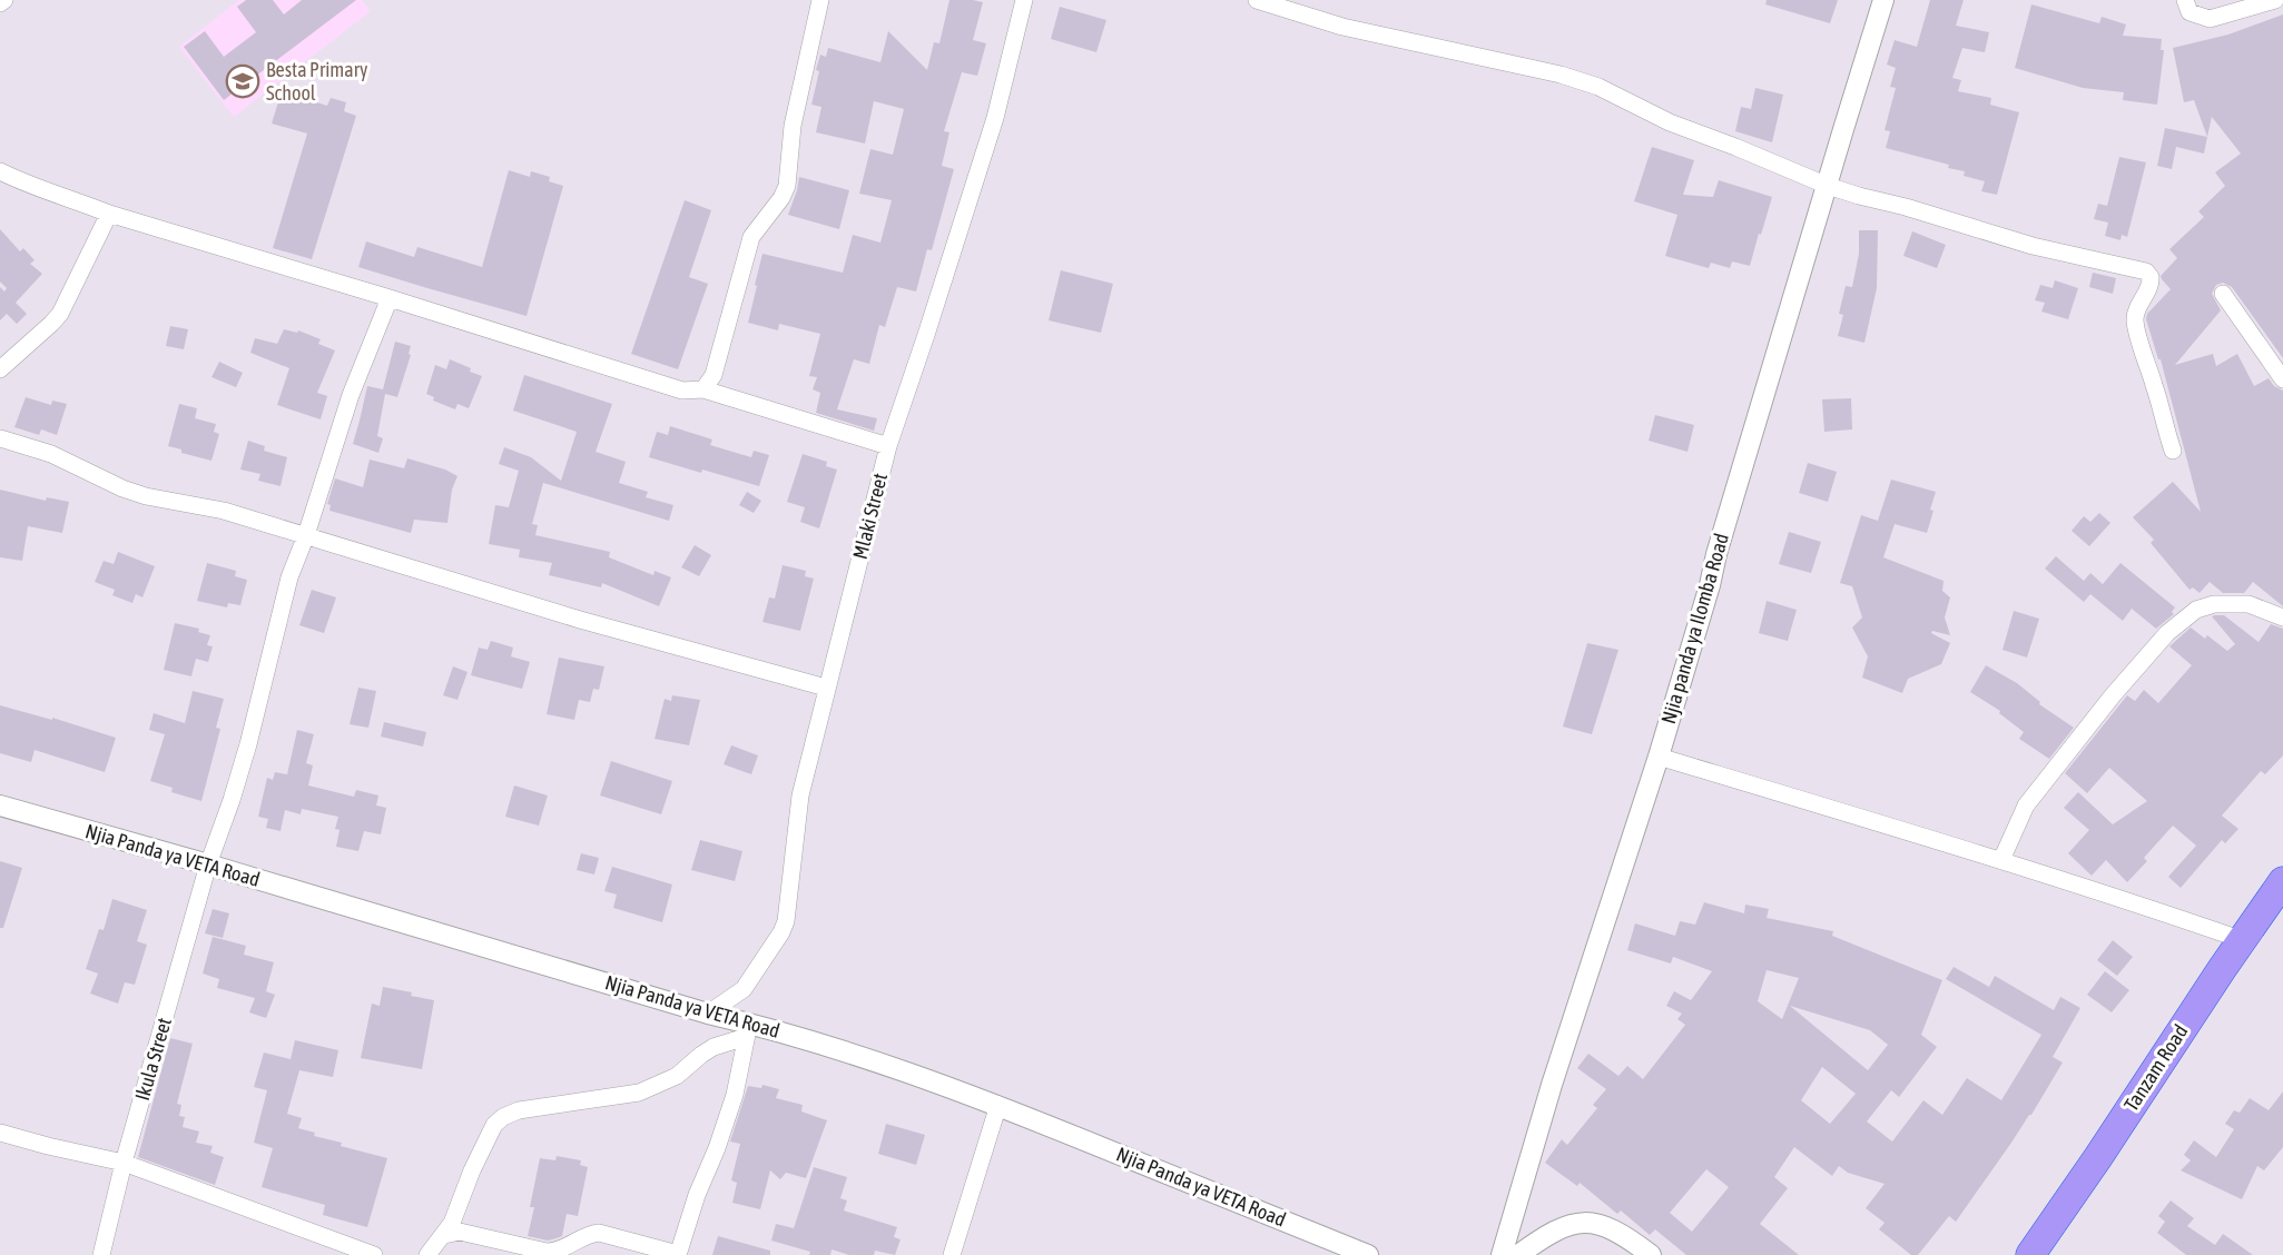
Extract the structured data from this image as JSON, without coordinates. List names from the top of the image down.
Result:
{
  "streets": {
    "highway": ["Tanzam Road"],
    "street": [
      "Mlaki Street",
      "Njia panda ya Ilomba Road",
      "Njia Panda ya VETA Road",
      "Ikula Street"
    ]
  },
  "crossings": [
    ["Mlaki Street", "Njia Panda ya VETA Road"],
    ["Njia Panda ya VETA Road", "Ikula Street"]
  ],
  "places": {
    "school or university": ["Besta Primary School"]
  }
}
